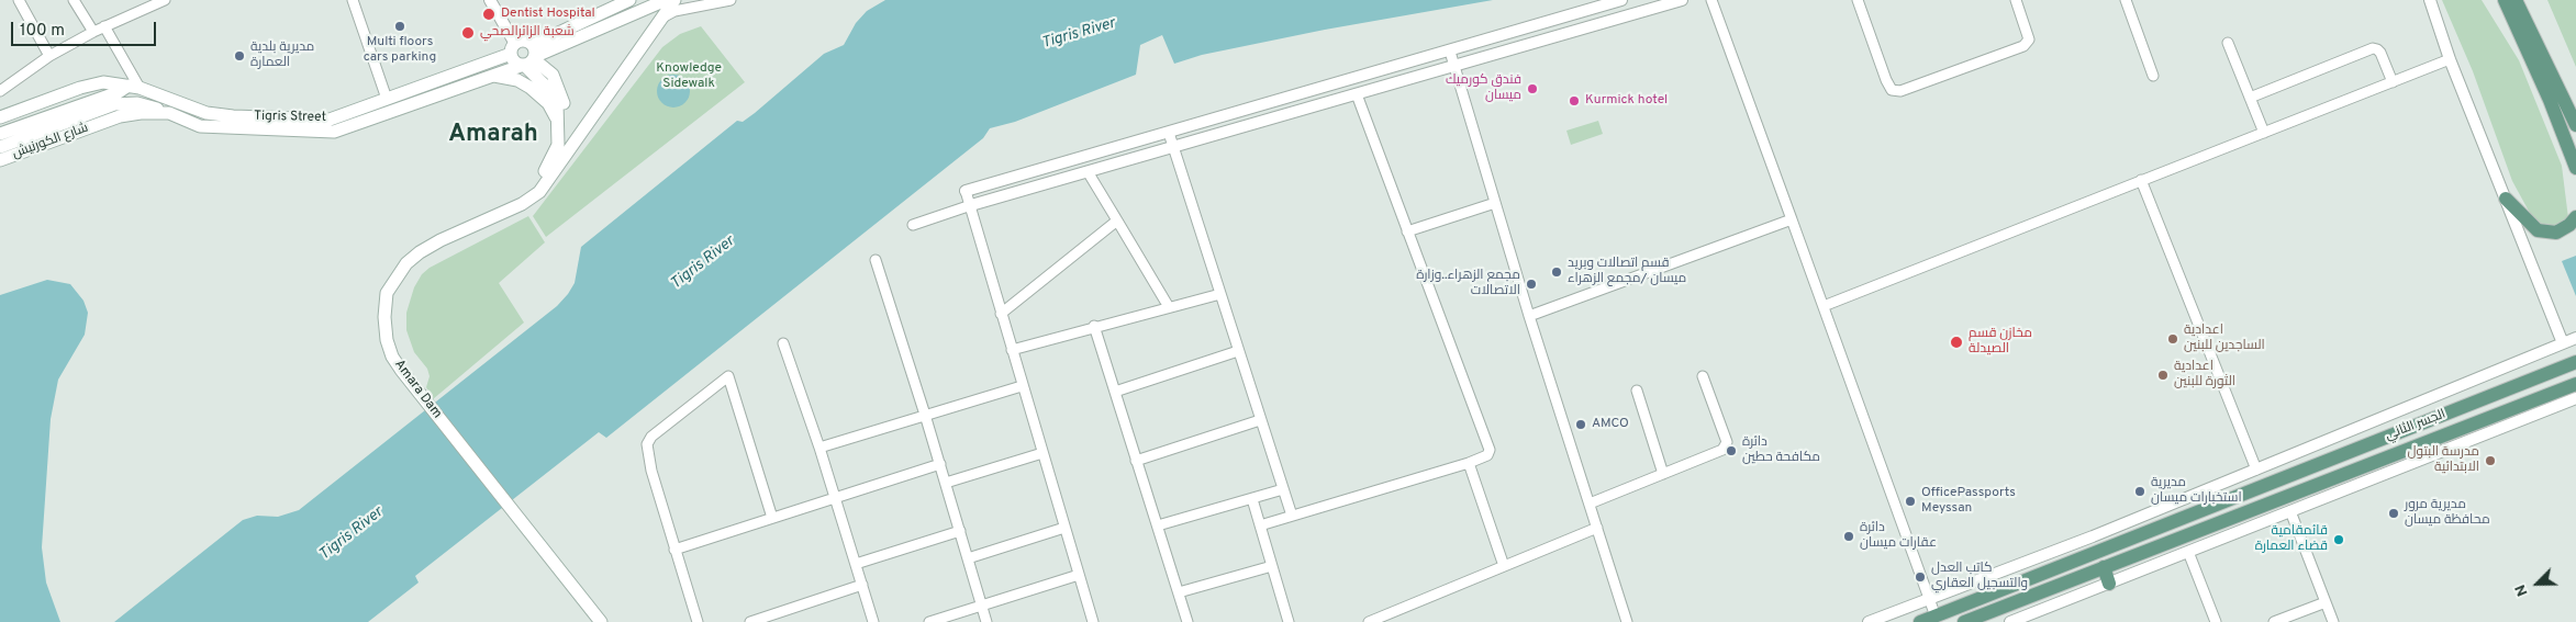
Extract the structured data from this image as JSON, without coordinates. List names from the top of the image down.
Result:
{
  "streets": {
    "main road": [
      "Tigris Street",
      "شارع الكورنيش",
      "Amara Dam",
      "الجسر الثاني"
    ]
  },
  "crossings": [
    ["Tigris Street", "شارع الكورنيش"]
  ],
  "districts": ["Amarah"],
  "water": ["Tigris River"],
  "parks": ["Knowledge Sidewalk"],
  "places": [
    "Dentist Hospital",
    "Multi floors cars parking",
    "شعبة الزائرالصحي",
    "مديرية بلدية العمارة",
    "فندق كورميك ميسان",
    "Kurmick hotel",
    "قسم اتصالات وبريد ميسان /مجمع الزهراء",
    "مجمع الزهراء..وزارة الاتصالات",
    "اعدادية الساجدين للبنين",
    "مخازن قسم الصيدلة",
    "اعدادية الثورة للبنين",
    "AMCO",
    "دائرة مكافحة حطين",
    "مدرسة البتول الابتدائية",
    "مديرية استخبارات ميسان",
    "OfficePassports Meyssan",
    "مديرية مرور محافظة ميسان",
    "دائرة عقارات ميسان",
    "قائمقامية قضاء العمارة",
    "كاتب العدل والتسجيل العقاري"
  ],
  "scale_bar": "100 m",
  "north": "bottom left"
}
